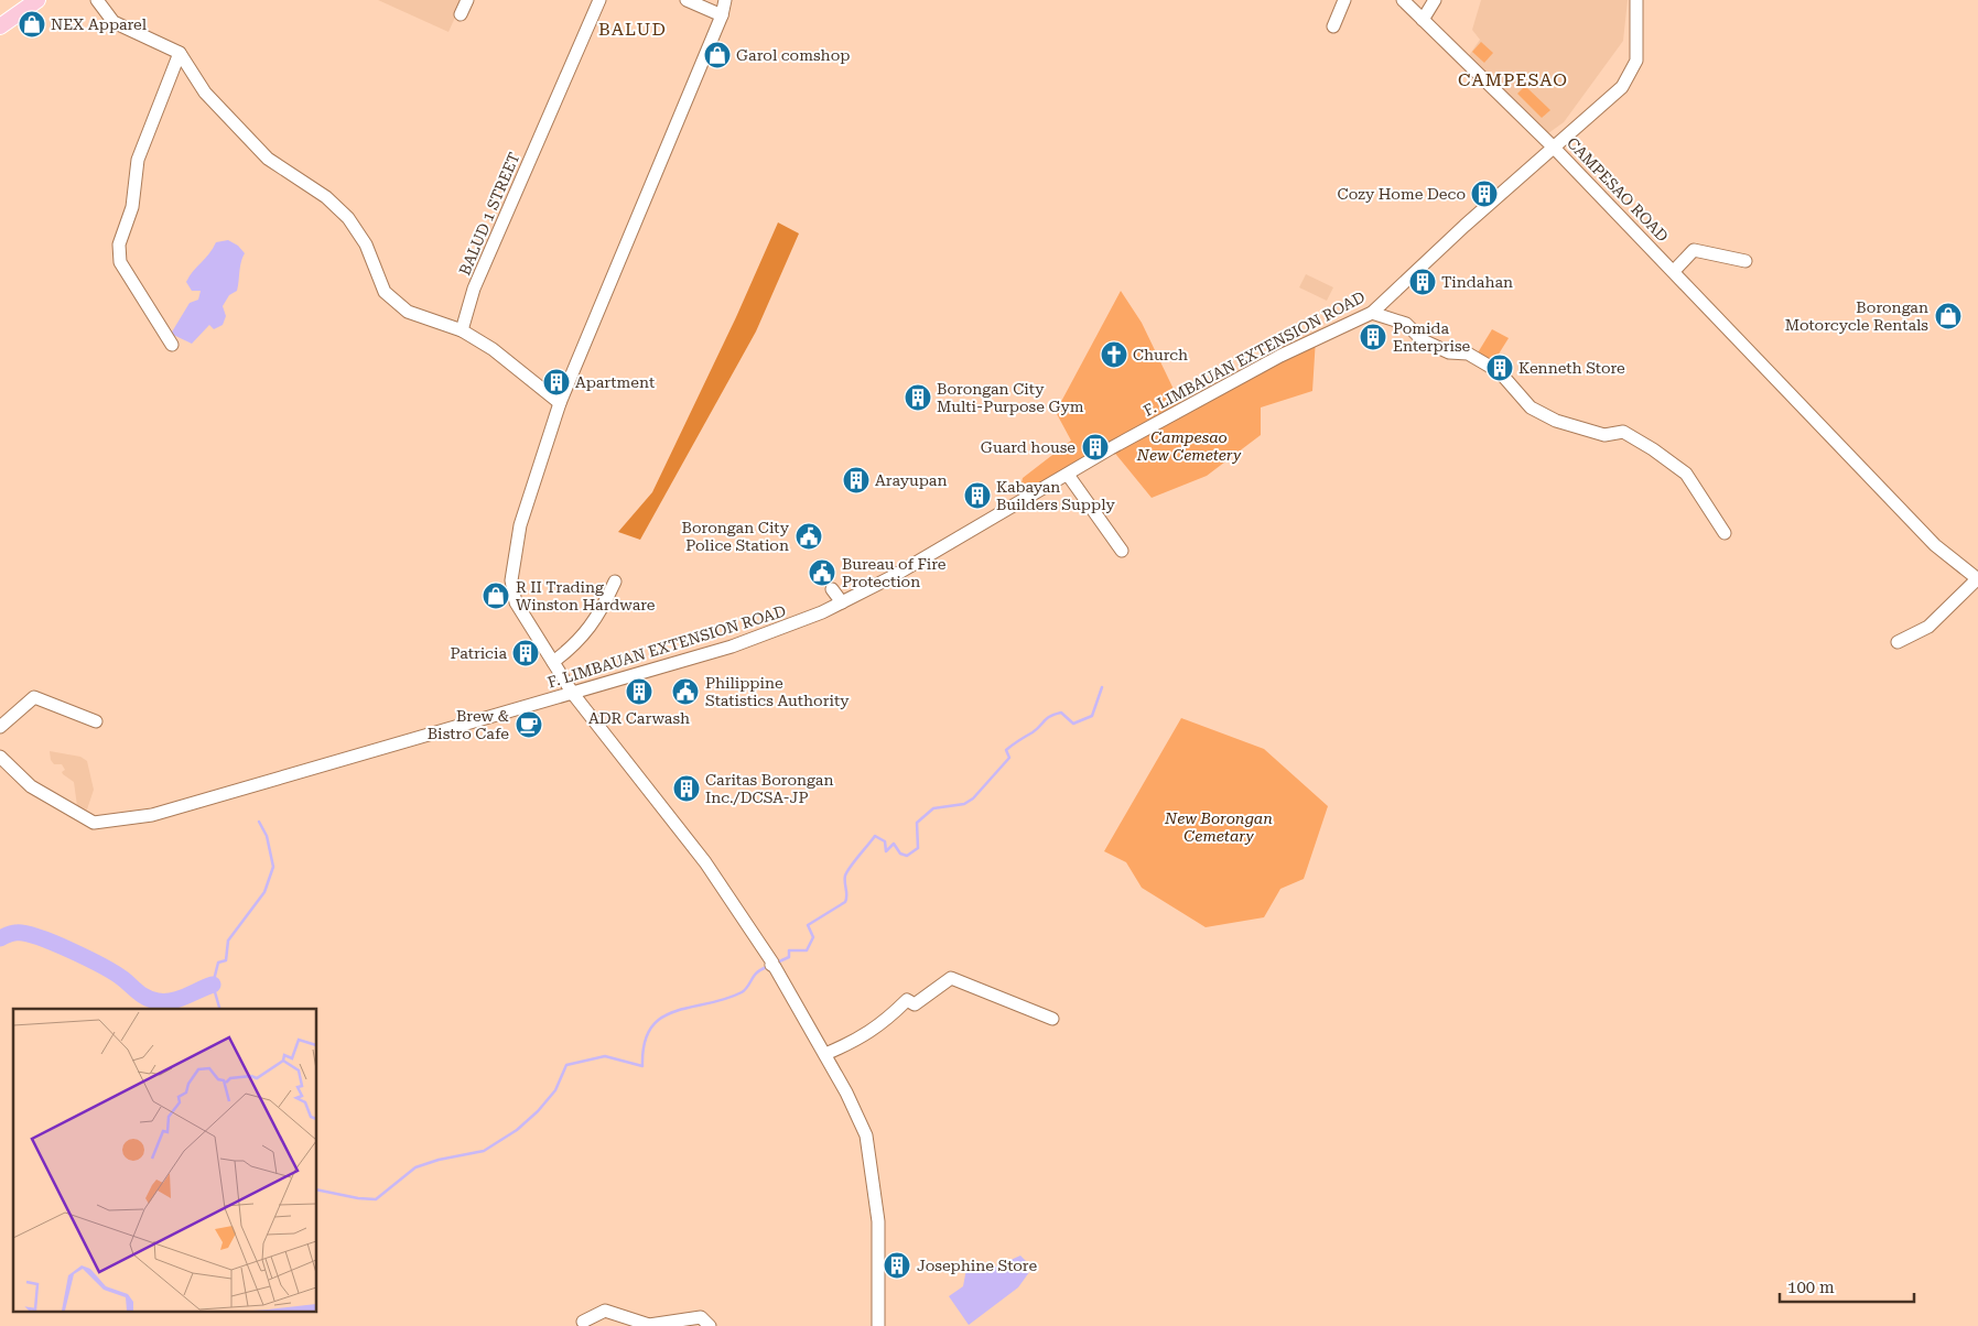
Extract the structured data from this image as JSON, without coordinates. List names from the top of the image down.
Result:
{
  "streets": {
    "street": ["CAMPESAO ROAD", "BALUD 1 STREET", "F. LIMBAUAN EXTENSION ROAD"]
  },
  "crossings": [
    ["CAMPESAO ROAD", "F. LIMBAUAN EXTENSION ROAD"]
  ],
  "districts": ["BALUD", "CAMPESAO"],
  "parks": ["Campesao New Cemetery", "New Borongan Cemetary"],
  "places": {
    "shop": [
      "NEX Apparel",
      "Garol comshop",
      "Borongan Motorcycle Rentals",
      "R II Trading Winston Hardware"
    ],
    "building": [
      "Cozy Home Deco",
      "Tindahan",
      "Pomida Enterprise",
      "Kenneth Store",
      "Apartment",
      "Borongan City Multi-Purpose Gym",
      "Guard house",
      "Arayupan",
      "Kabayan Builders Supply",
      "Patricia",
      "ADR Carwash",
      "Caritas Borongan Inc./DCSA-JP",
      "Josephine Store"
    ],
    "church": ["Church"],
    "public building": ["Borongan City Police Station", "Bureau of Fire Protection", "Philippine Statistics Authority"],
    "cafe": ["Brew & Bistro Cafe"]
  },
  "scale_bar": "100 m"
}
